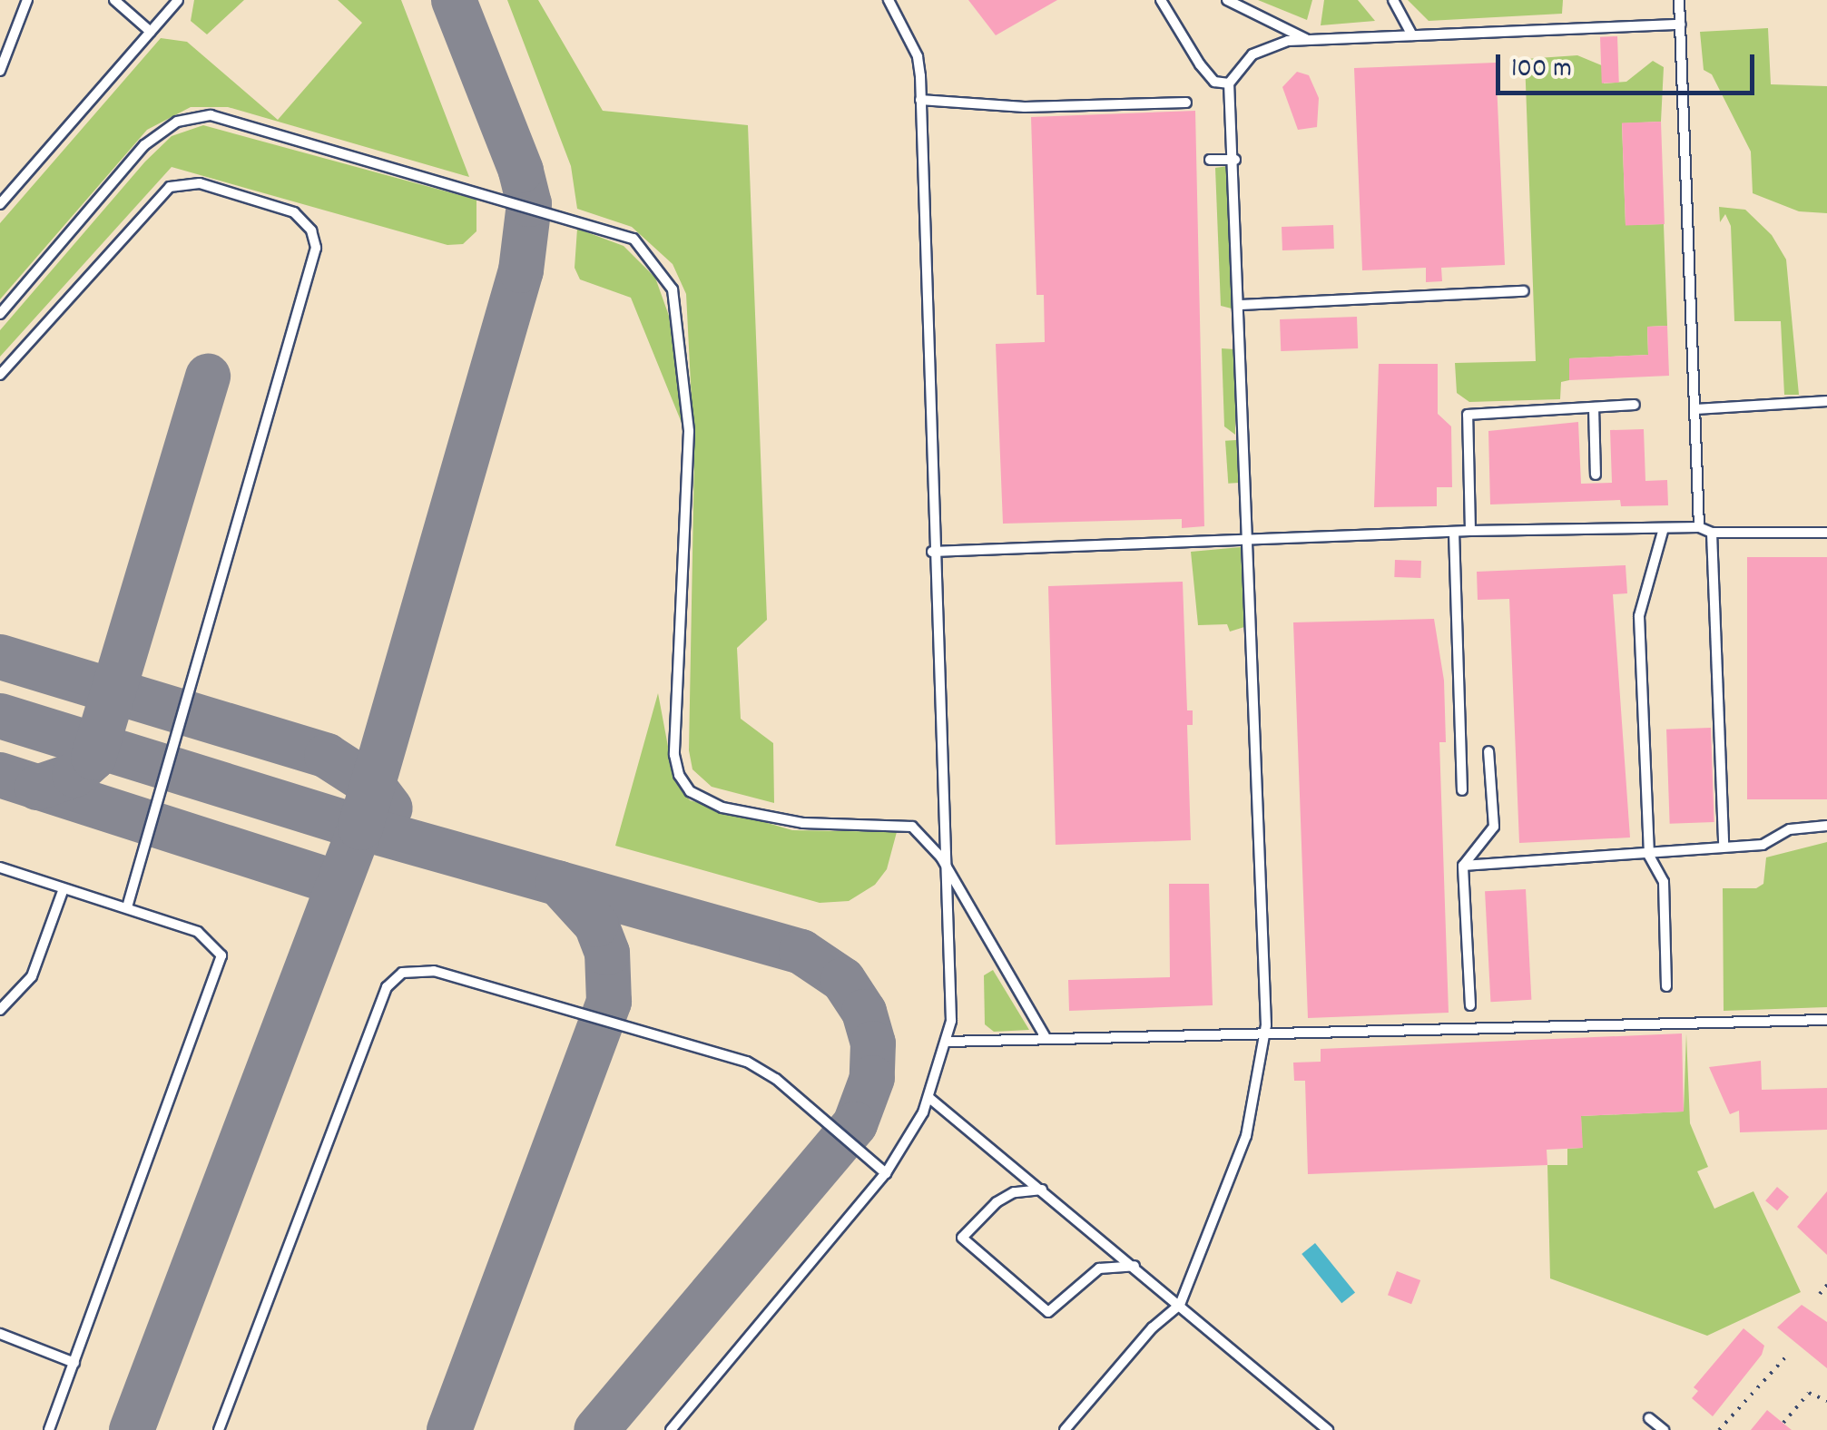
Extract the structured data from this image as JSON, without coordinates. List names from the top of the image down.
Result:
{
  "scale_bar": "100 m"
}
